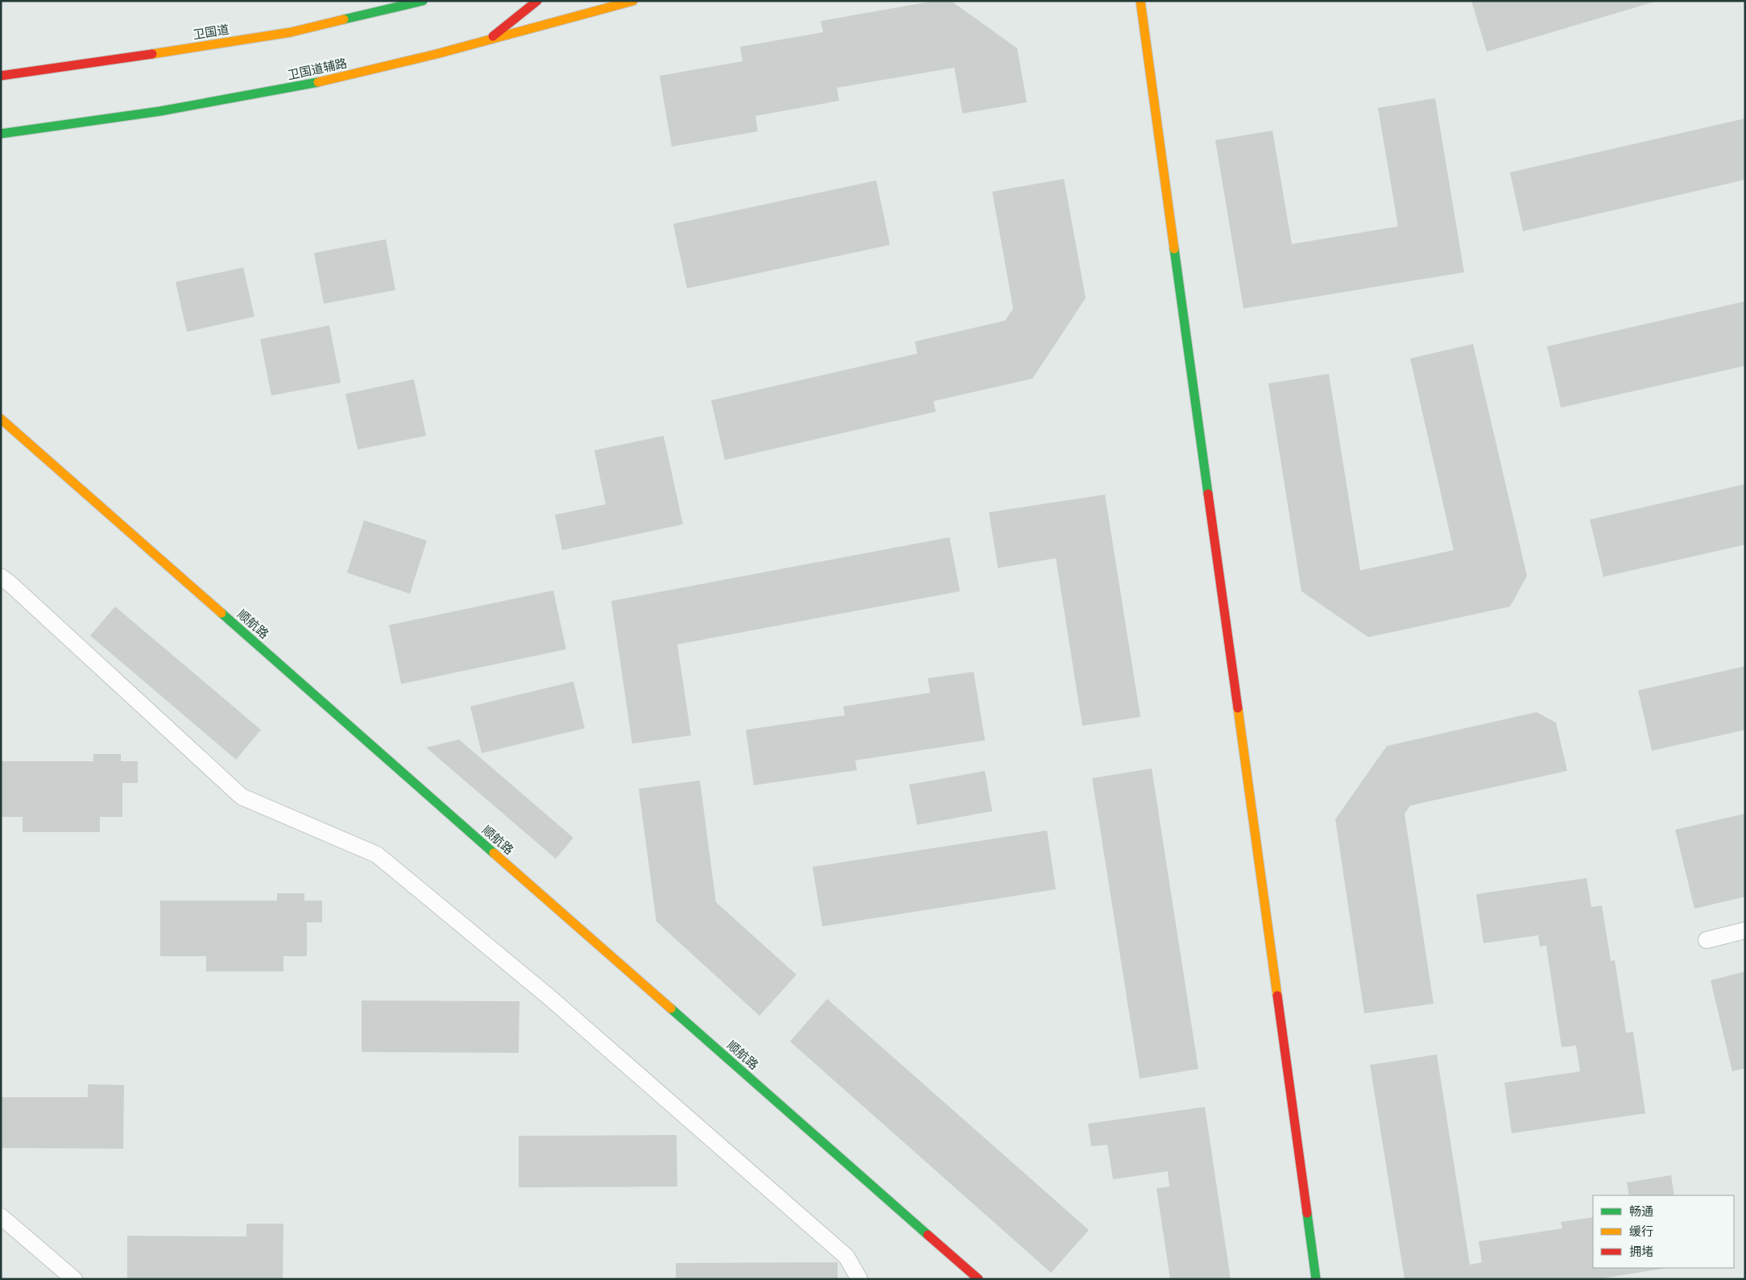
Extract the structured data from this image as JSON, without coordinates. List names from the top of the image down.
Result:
{
  "streets": {
    "main road": ["卫国道", "卫国道辅路", "顺航路"]
  },
  "legend": ["畅通", "缓行", "拥堵"]
}
